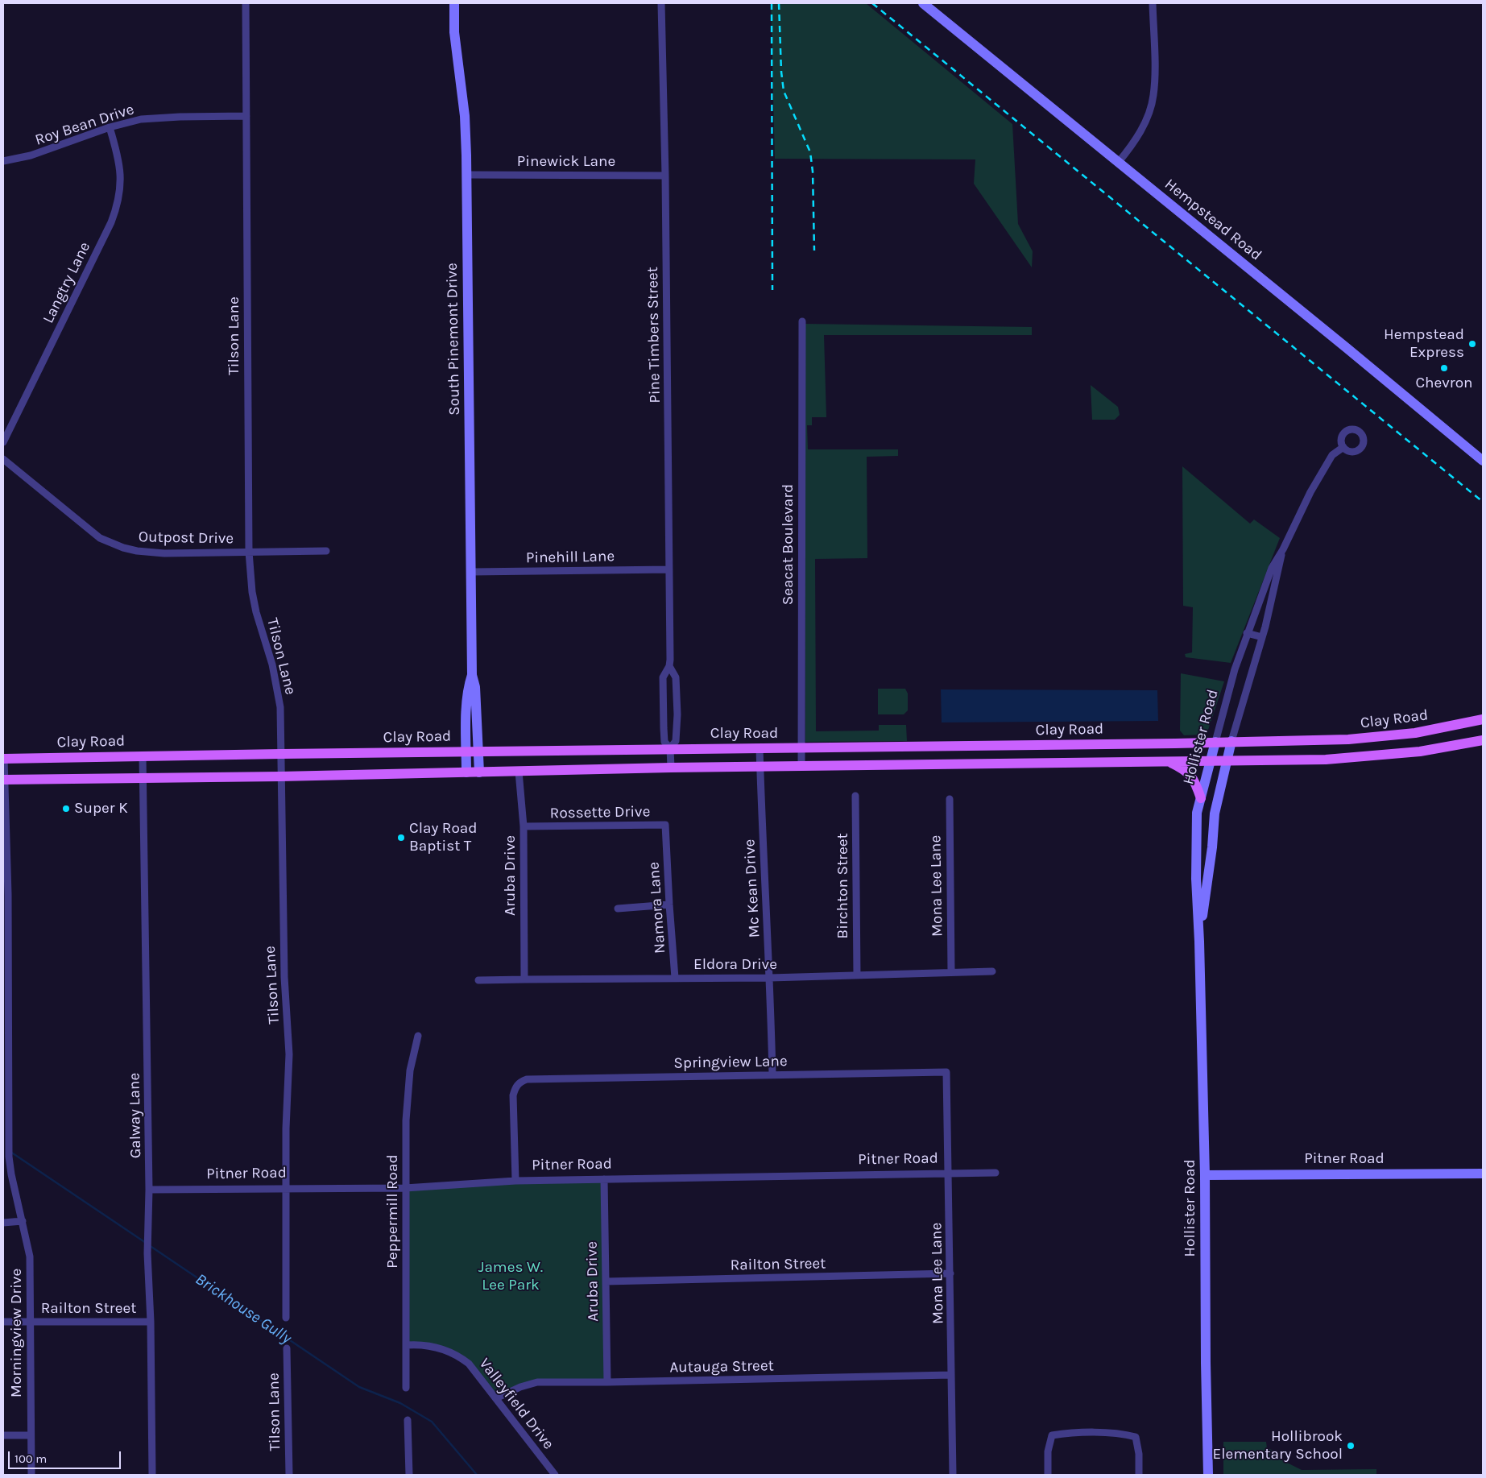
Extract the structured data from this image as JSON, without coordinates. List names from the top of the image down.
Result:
{
  "streets": {
    "main road": ["Clay Road"],
    "street": [
      "Roy Bean Drive",
      "Pinewick Lane",
      "Hempstead Road",
      "Langtry Lane",
      "Pine Timbers Street",
      "Tilson Lane",
      "South Pinemont Drive",
      "Outpost Drive",
      "Seacat Boulevard",
      "Pinehill Lane",
      "Hollister Road",
      "Rossette Drive",
      "Aruba Drive",
      "Birchton Street",
      "Mona Lee Lane",
      "Mc Kean Drive",
      "Namora Lane",
      "Eldora Drive",
      "Springview Lane",
      "Galway Lane",
      "Pitner Road",
      "Peppermill Road",
      "Railton Street",
      "Morningview Drive",
      "Autauga Street",
      "Valleyfield Drive"
    ]
  },
  "crossings": [
    ["Roy Bean Drive", "Langtry Lane"],
    ["Roy Bean Drive", "Tilson Lane"],
    ["Pinewick Lane", "Pine Timbers Street"],
    ["Pinewick Lane", "South Pinemont Drive"],
    ["Pine Timbers Street", "Pinehill Lane"],
    ["Pine Timbers Street", "Clay Road"],
    ["Tilson Lane", "Outpost Drive"],
    ["Tilson Lane", "Clay Road"],
    ["Tilson Lane", "Pitner Road"],
    ["South Pinemont Drive", "Pinehill Lane"],
    ["South Pinemont Drive", "Clay Road"],
    ["Seacat Boulevard", "Clay Road"],
    ["Clay Road", "Hollister Road"],
    ["Clay Road", "Mc Kean Drive"],
    ["Clay Road", "Galway Lane"],
    ["Clay Road", "Morningview Drive"],
    ["Hollister Road", "Pitner Road"],
    ["Rossette Drive", "Aruba Drive"],
    ["Rossette Drive", "Namora Lane"],
    ["Aruba Drive", "Eldora Drive"],
    ["Aruba Drive", "Pitner Road"],
    ["Aruba Drive", "Railton Street"],
    ["Aruba Drive", "Autauga Street"],
    ["Birchton Street", "Eldora Drive"],
    ["Mona Lee Lane", "Eldora Drive"],
    ["Mona Lee Lane", "Springview Lane"],
    ["Mona Lee Lane", "Pitner Road"],
    ["Mona Lee Lane", "Railton Street"],
    ["Mona Lee Lane", "Autauga Street"],
    ["Mc Kean Drive", "Eldora Drive"],
    ["Mc Kean Drive", "Springview Lane"],
    ["Namora Lane", "Eldora Drive"],
    ["Springview Lane", "Pitner Road"],
    ["Galway Lane", "Pitner Road"],
    ["Galway Lane", "Railton Street"],
    ["Pitner Road", "Peppermill Road"],
    ["Peppermill Road", "Valleyfield Drive"],
    ["Railton Street", "Morningview Drive"],
    ["Autauga Street", "Valleyfield Drive"]
  ],
  "water": ["Brickhouse Gully"],
  "parks": ["James W. Lee Park"],
  "places": [
    "Hempstead Express",
    "Chevron",
    "Super K",
    "Clay Road Baptist T",
    "Hollibrook Elementary School"
  ],
  "scale_bar": "100 m"
}
